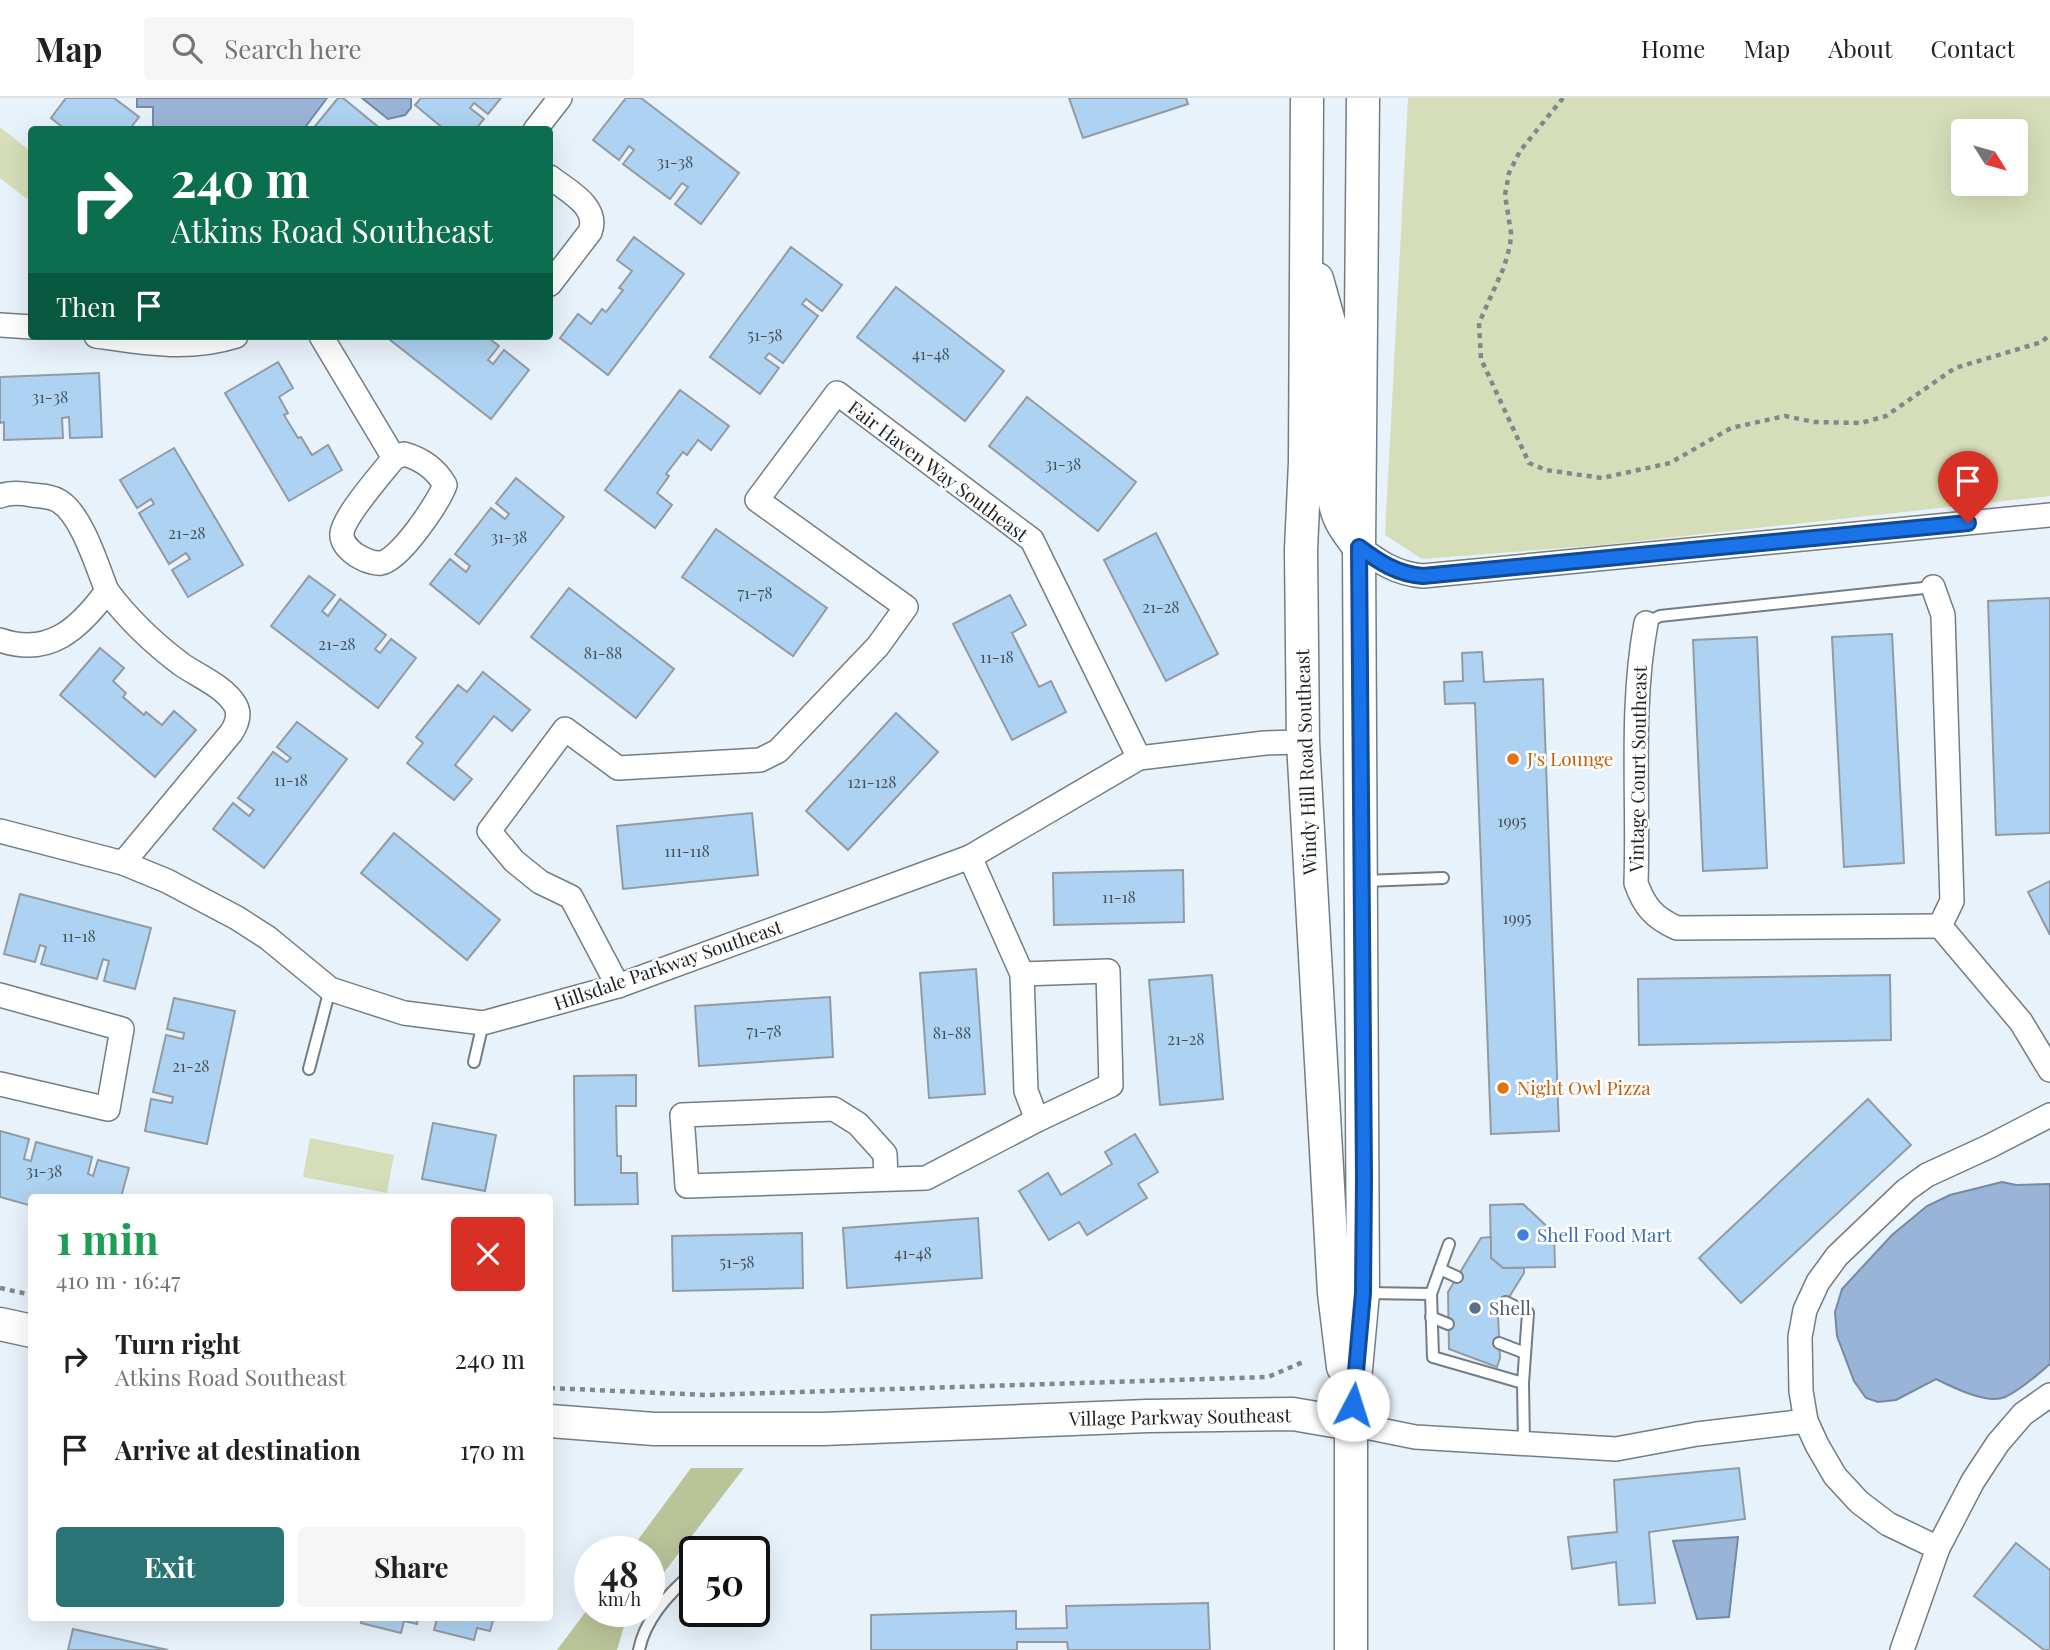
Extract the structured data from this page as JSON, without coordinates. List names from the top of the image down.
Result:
{
  "streets": {
    "main road": ["Windy Hill Road Southeast", "Village Parkway Southeast"],
    "street": ["Fair Haven Way Southeast", "Vintage Court Southeast", "Hillsdale Parkway Southeast"]
  },
  "crossings": [
    ["Fair Haven Way Southeast", "Hillsdale Parkway Southeast"],
    ["Windy Hill Road Southeast", "Hillsdale Parkway Southeast"],
    ["Windy Hill Road Southeast", "Village Parkway Southeast"]
  ],
  "places": [
    "J's Lounge",
    "Night Owl Pizza",
    "Shell Food Mart",
    "Shell"
  ],
  "house_numbers": [
    "31-38",
    "51-58",
    "41-48",
    "31-38",
    "31-38",
    "21-28",
    "31-38",
    "71-78",
    "21-28",
    "21-28",
    "81-88",
    "11-18",
    "11-18",
    "121-128",
    "1995",
    "111-118",
    "11-18",
    "1995",
    "11-18",
    "71-78",
    "81-88",
    "21-28",
    "21-28",
    "31-38",
    "41-48",
    "51-58"
  ],
  "north": "bottom right",
  "page": {
    "header": "Map",
    "search": "Search here",
    "nav": [
      "Home",
      "Map",
      "About",
      "Contact"
    ],
    "turn": ["240 m", "Atkins Road Southeast"],
    "then": "Then",
    "heading": ["1 min", "410 m · 16:47"],
    "list": [
      {
        "name": "Turn right",
        "note": "Atkins Road Southeast",
        "value": "240 m"
      },
      {
        "name": "Arrive at destination",
        "value": "170 m"
      }
    ],
    "buttons": ["Exit", "Share"],
    "speed": "48 km/h",
    "limit": "50"
  }
}
